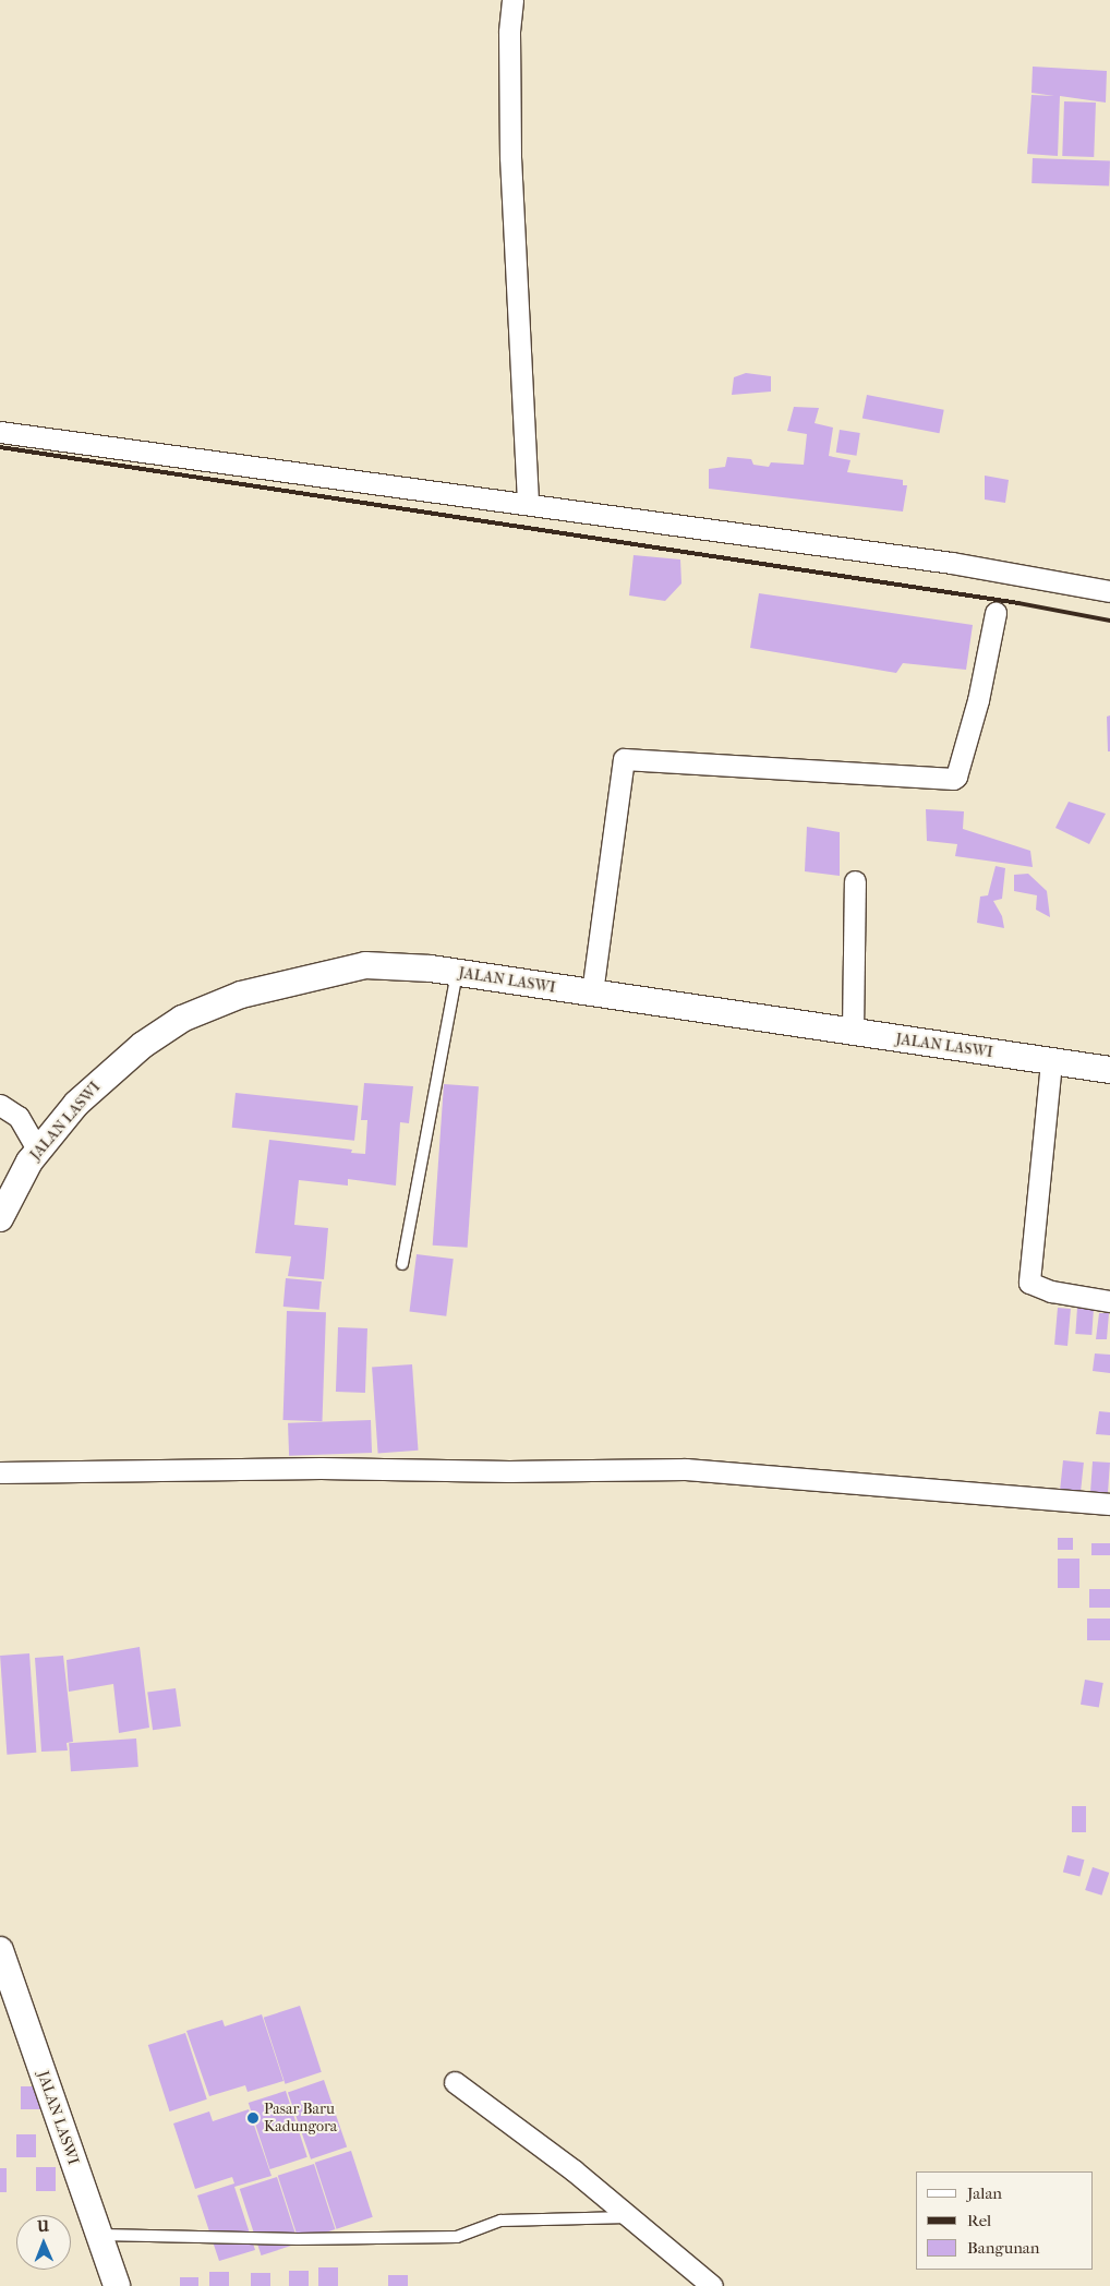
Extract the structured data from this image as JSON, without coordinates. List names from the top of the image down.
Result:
{
  "streets": {
    "street": ["JALAN LASWI"]
  },
  "places": ["Pasar Baru Kadungora"],
  "legend": ["Jalan", "Rel", "Bangunan"],
  "north": "top"
}
